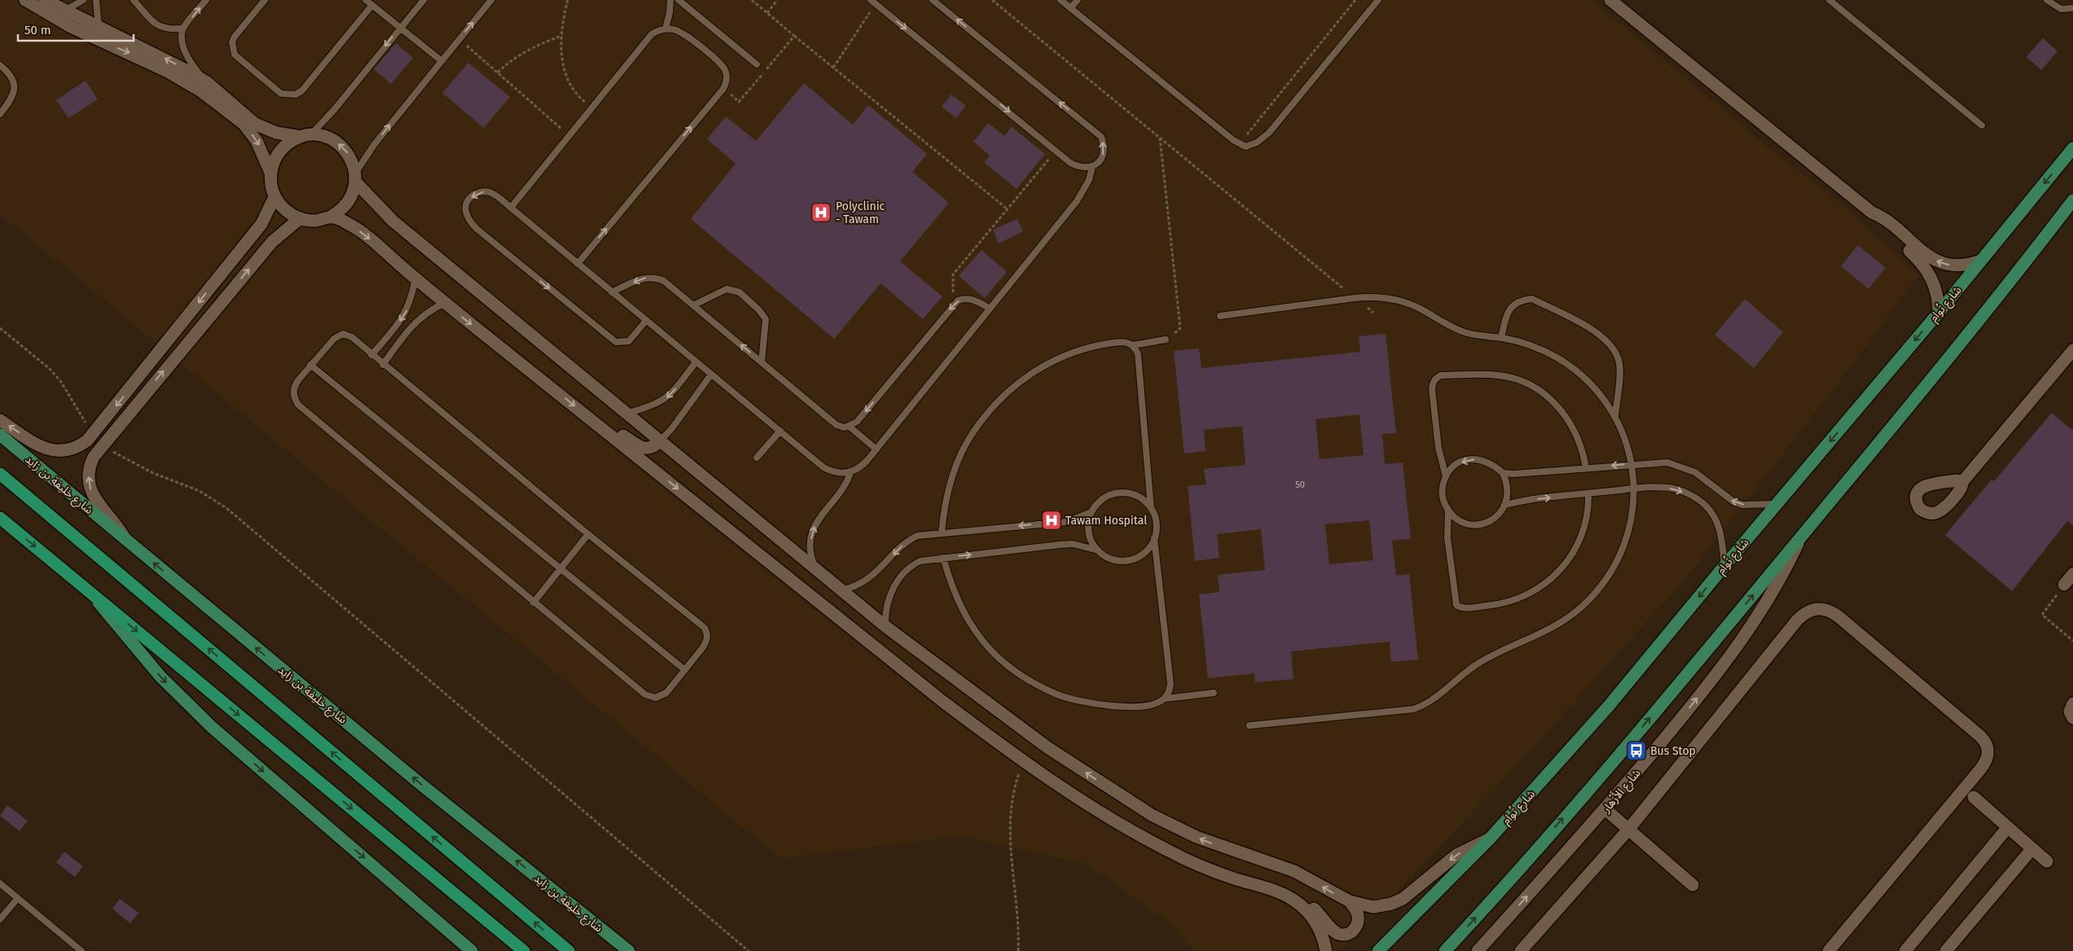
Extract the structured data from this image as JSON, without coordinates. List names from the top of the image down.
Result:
{
  "streets": {
    "main road": ["شارع تُوام", "شارع خليفة بن زايد"],
    "street": ["شارع الأَزْهار"]
  },
  "places": {
    "hospital": ["Polyclinic - Tawam", "Tawam Hospital"],
    "bus stop": ["Bus Stop"]
  },
  "house_numbers": ["50"],
  "scale_bar": "50 m"
}
